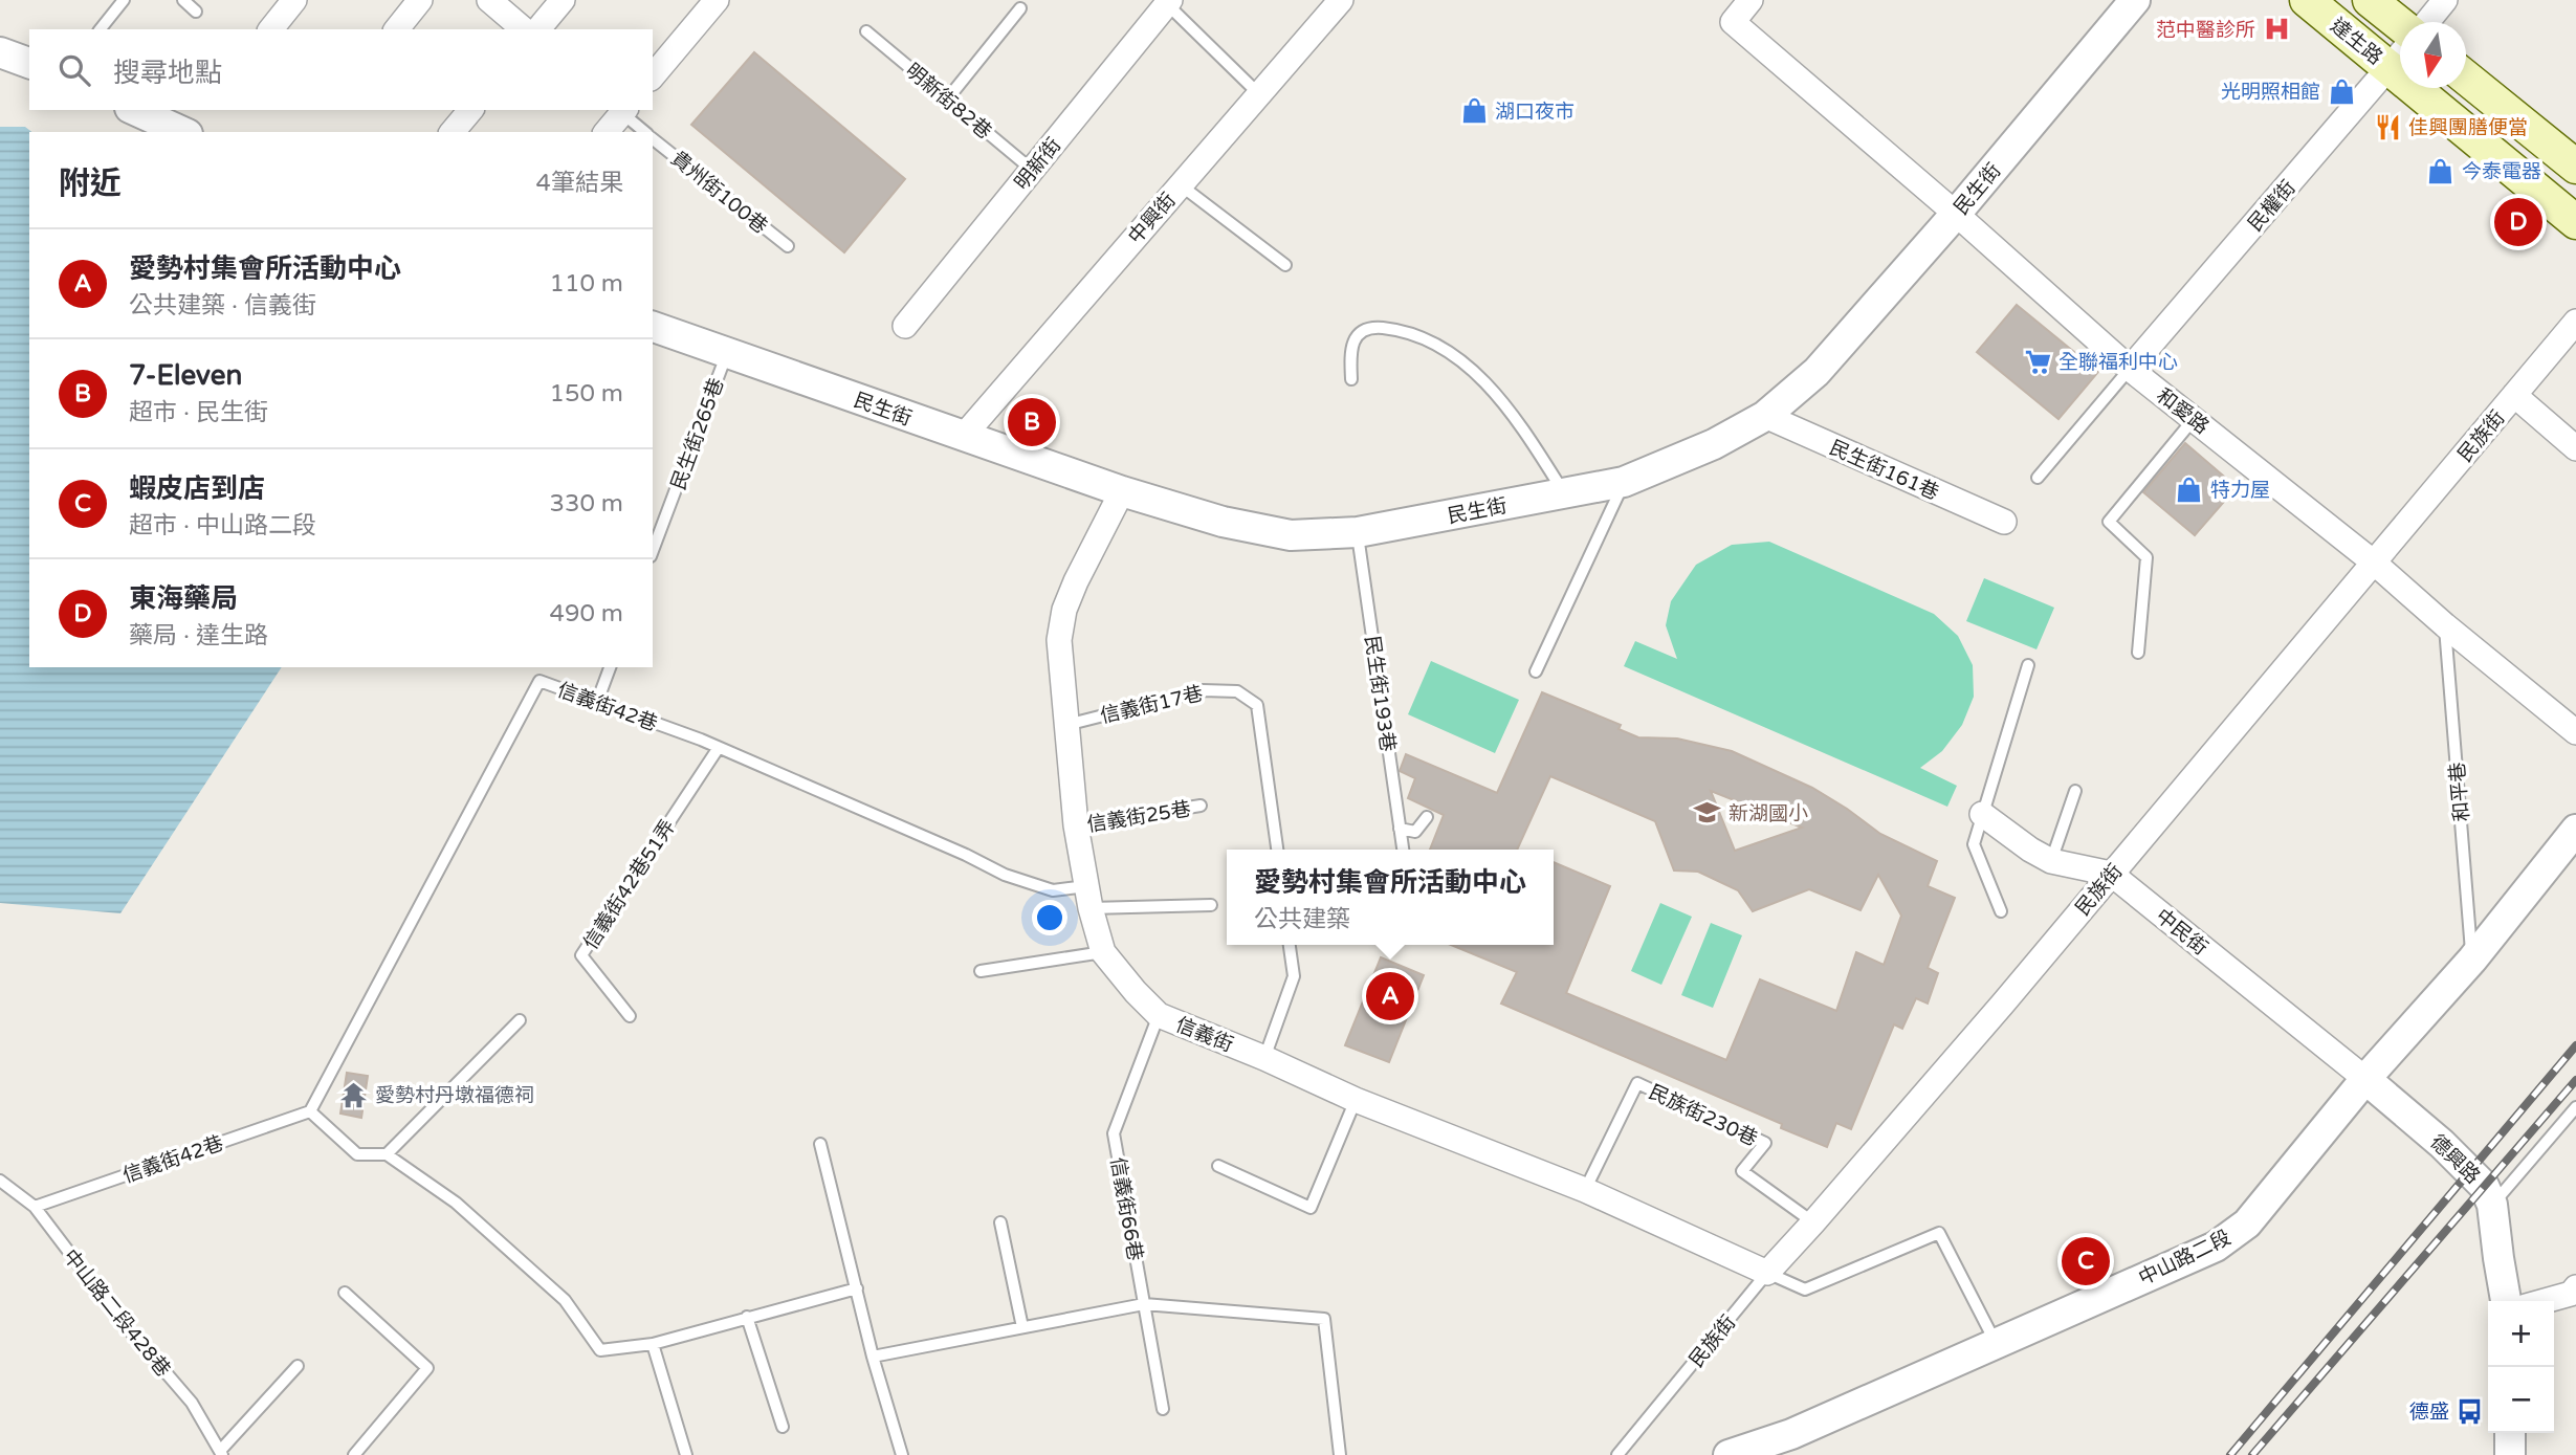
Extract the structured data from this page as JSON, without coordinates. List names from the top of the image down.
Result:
{
  "streets": {
    "main road": ["達生路"],
    "street": [
      "明新街",
      "民生街",
      "民權街",
      "中興街",
      "和愛路",
      "民族街",
      "民生街161巷",
      "中民街",
      "信義街",
      "德興路",
      "中山路二段"
    ],
    "lane": [
      "明新街82巷",
      "貴州街100巷",
      "民生街265巷",
      "民生街193巷",
      "信義街17巷",
      "信義街42巷",
      "和平巷",
      "信義街25巷",
      "信義街42巷51弄",
      "民族街230巷",
      "信義街66巷",
      "中山路二段428巷"
    ]
  },
  "crossings": [
    ["達生路", "民權街"],
    ["明新街82巷", "明新街"],
    ["民生街", "中興街"],
    ["民生街", "和愛路"],
    ["民生街", "民生街265巷"],
    ["民生街", "民生街161巷"],
    ["民生街", "民生街193巷"],
    ["民生街", "信義街"],
    ["民權街", "和愛路"],
    ["和愛路", "民族街"],
    ["和愛路", "和平巷"],
    ["民族街", "中民街"],
    ["民族街", "信義街"],
    ["民族街", "民族街230巷"],
    ["信義街17巷", "信義街"],
    ["信義街42巷", "信義街42巷51弄"],
    ["信義街42巷", "信義街"],
    ["信義街42巷", "中山路二段428巷"],
    ["和平巷", "中山路二段"],
    ["信義街25巷", "信義街"],
    ["中民街", "德興路"],
    ["中民街", "中山路二段"],
    ["信義街", "民族街230巷"],
    ["信義街", "信義街66巷"],
    ["德興路", "中山路二段"]
  ],
  "places": {
    "hospital": ["范中醫診所"],
    "shop": [
      "光明照相館",
      "湖口夜市",
      "今泰電器",
      "特力屋"
    ],
    "restaurant": ["佳興團膳便當"],
    "supermarket": ["全聯福利中心"],
    "school or university": ["新湖國小"],
    "temple": ["愛勢村丹墩福德祠"],
    "bus stop": ["德盛"]
  },
  "north": "bottom",
  "page": {
    "search": "搜尋地點",
    "heading": ["附近", "4筆結果"],
    "pins": [
      "D",
      "B",
      "A",
      "C"
    ],
    "list": [
      {
        "mark": "A",
        "name": "愛勢村集會所活動中心",
        "note": "公共建築 · 信義街",
        "value": "110 m"
      },
      {
        "mark": "B",
        "name": "7-Eleven",
        "note": "超市 · 民生街",
        "value": "150 m"
      },
      {
        "mark": "C",
        "name": "蝦皮店到店",
        "note": "超市 · 中山路二段",
        "value": "330 m"
      },
      {
        "mark": "D",
        "name": "東海藥局",
        "note": "藥局 · 達生路",
        "value": "490 m"
      }
    ],
    "popup": ["愛勢村集會所活動中心", "公共建築"],
    "map_buttons": ["+", "−"]
  }
}
